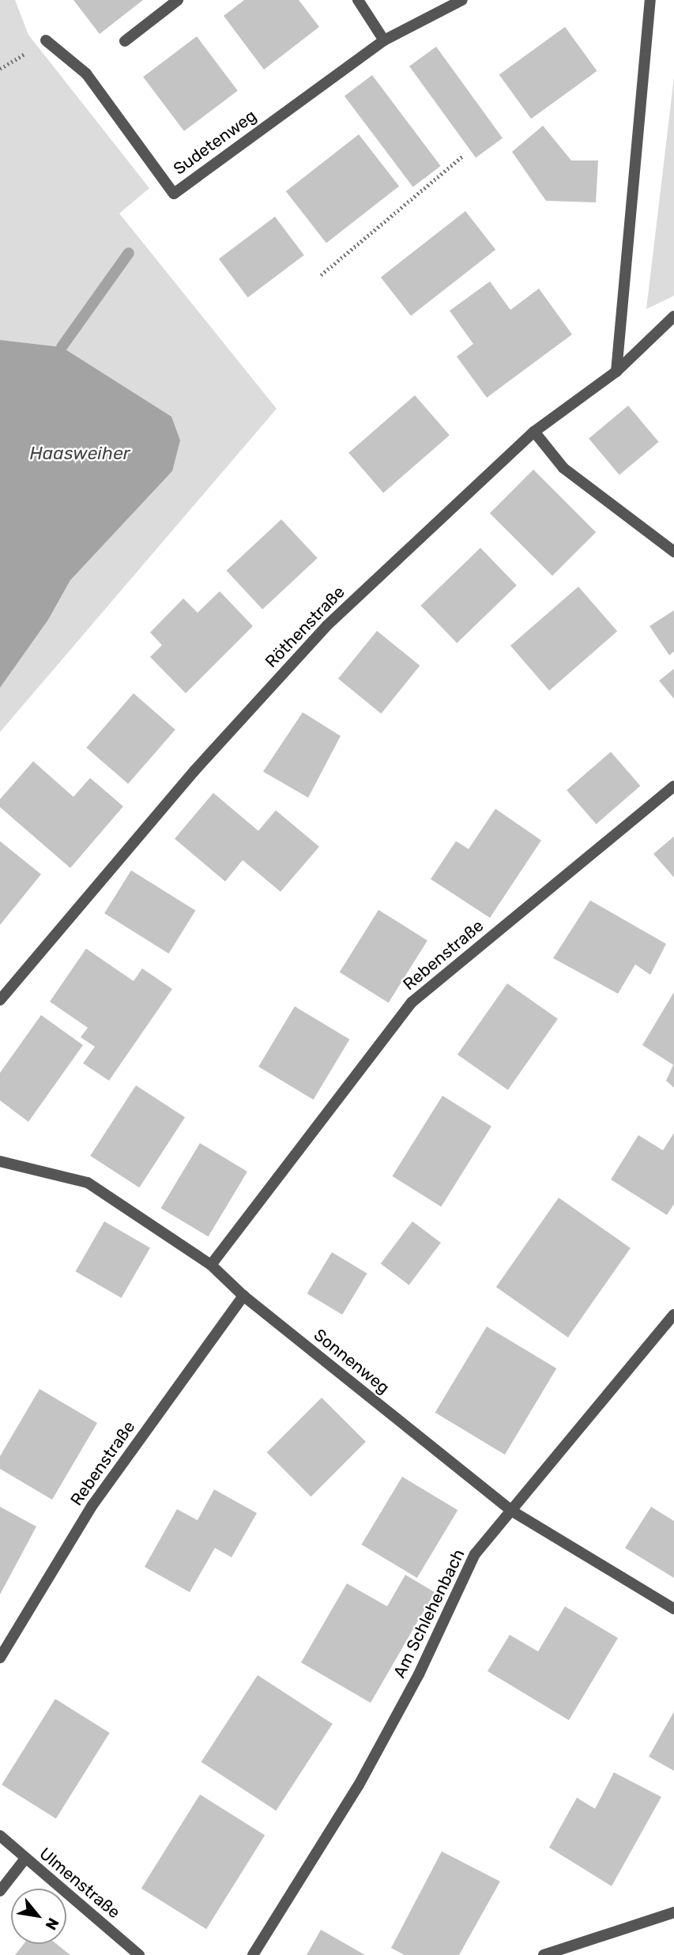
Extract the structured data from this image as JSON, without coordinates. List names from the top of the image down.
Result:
{
  "streets": {
    "street": [
      "Sudetenweg",
      "Röthenstraße",
      "Rebenstraße",
      "Sonnenweg",
      "Am Schlehenbach",
      "Ulmenstraße"
    ]
  },
  "crossings": [
    ["Rebenstraße", "Sonnenweg"],
    ["Sonnenweg", "Am Schlehenbach"]
  ],
  "water": ["Haasweiher"],
  "north": "bottom right"
}
